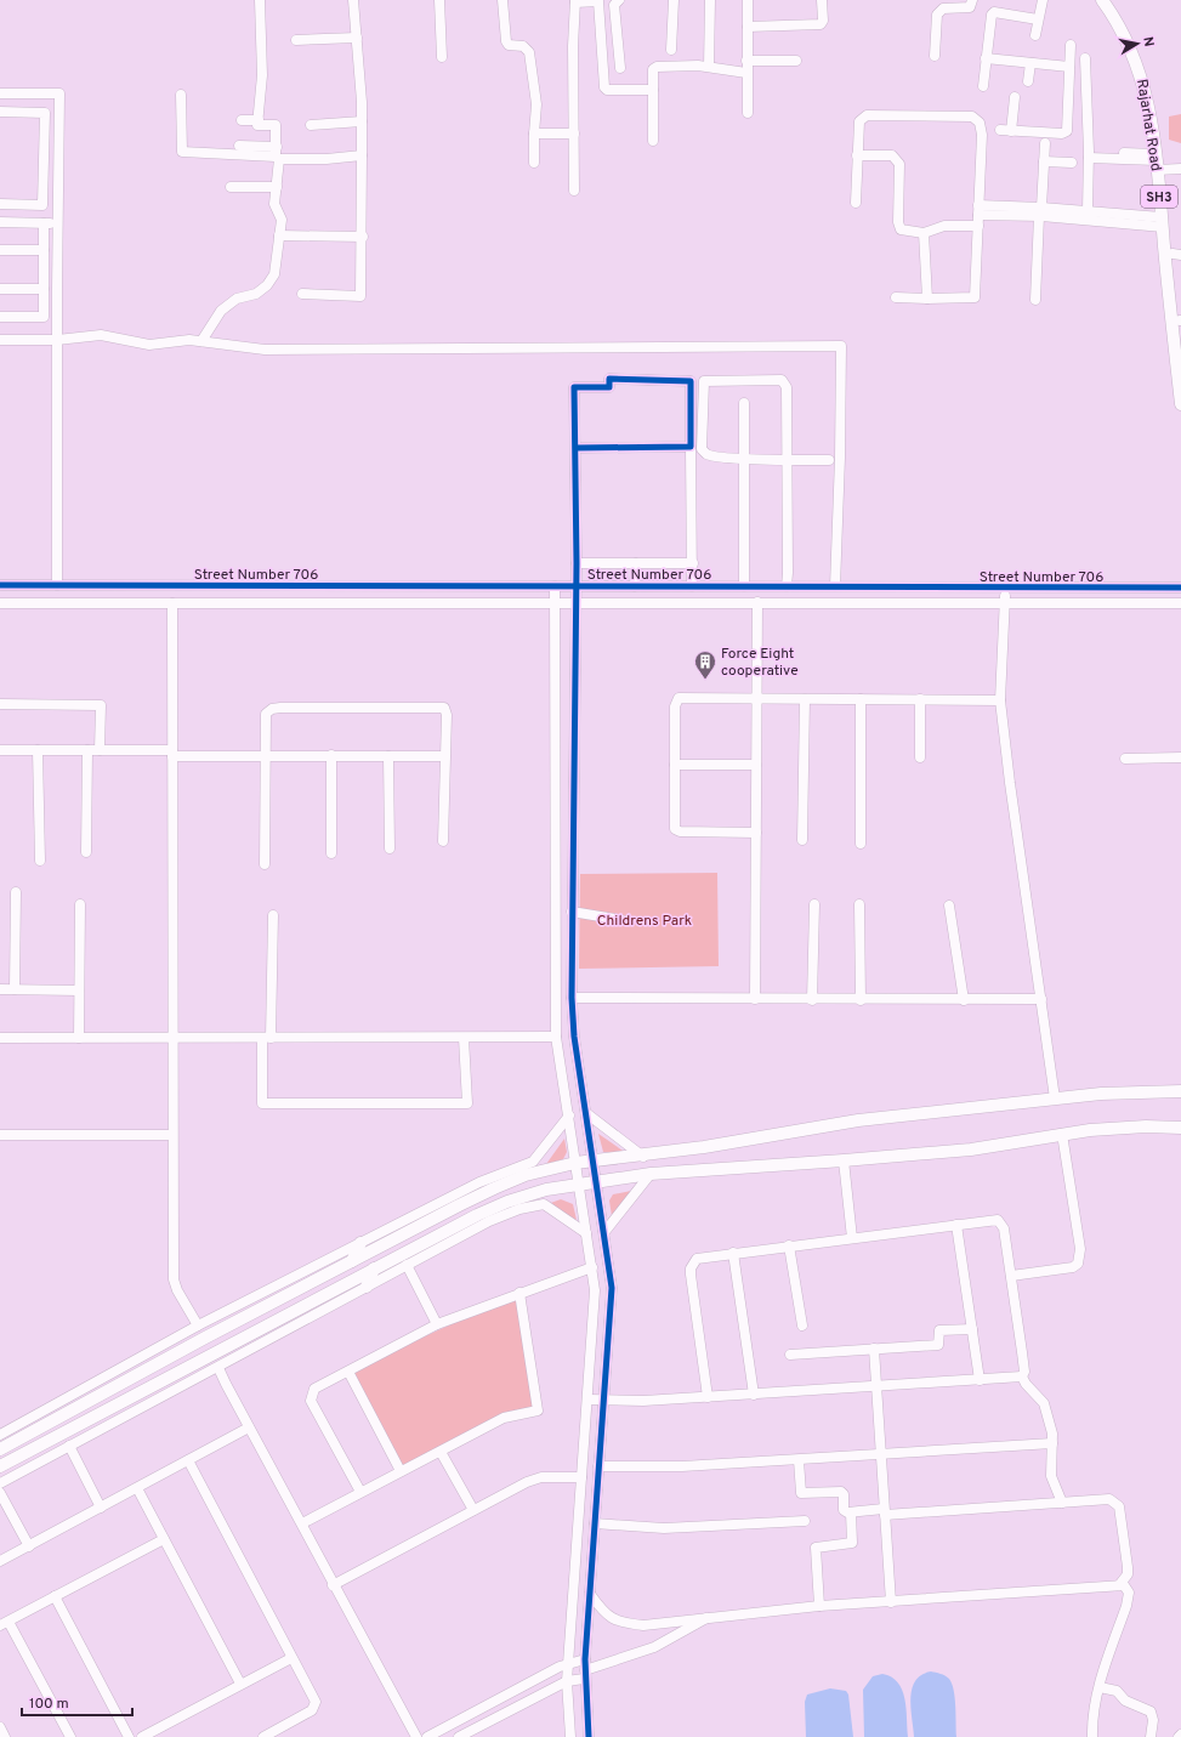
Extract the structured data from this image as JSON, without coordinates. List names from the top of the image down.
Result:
{
  "streets": {
    "main road": ["Rajarhat Road", "SH3"],
    "street": ["Street Number 706"]
  },
  "parks": ["Childrens Park"],
  "places": {
    "building": ["Force Eight cooperative"]
  },
  "scale_bar": "100 m",
  "north": "right"
}
